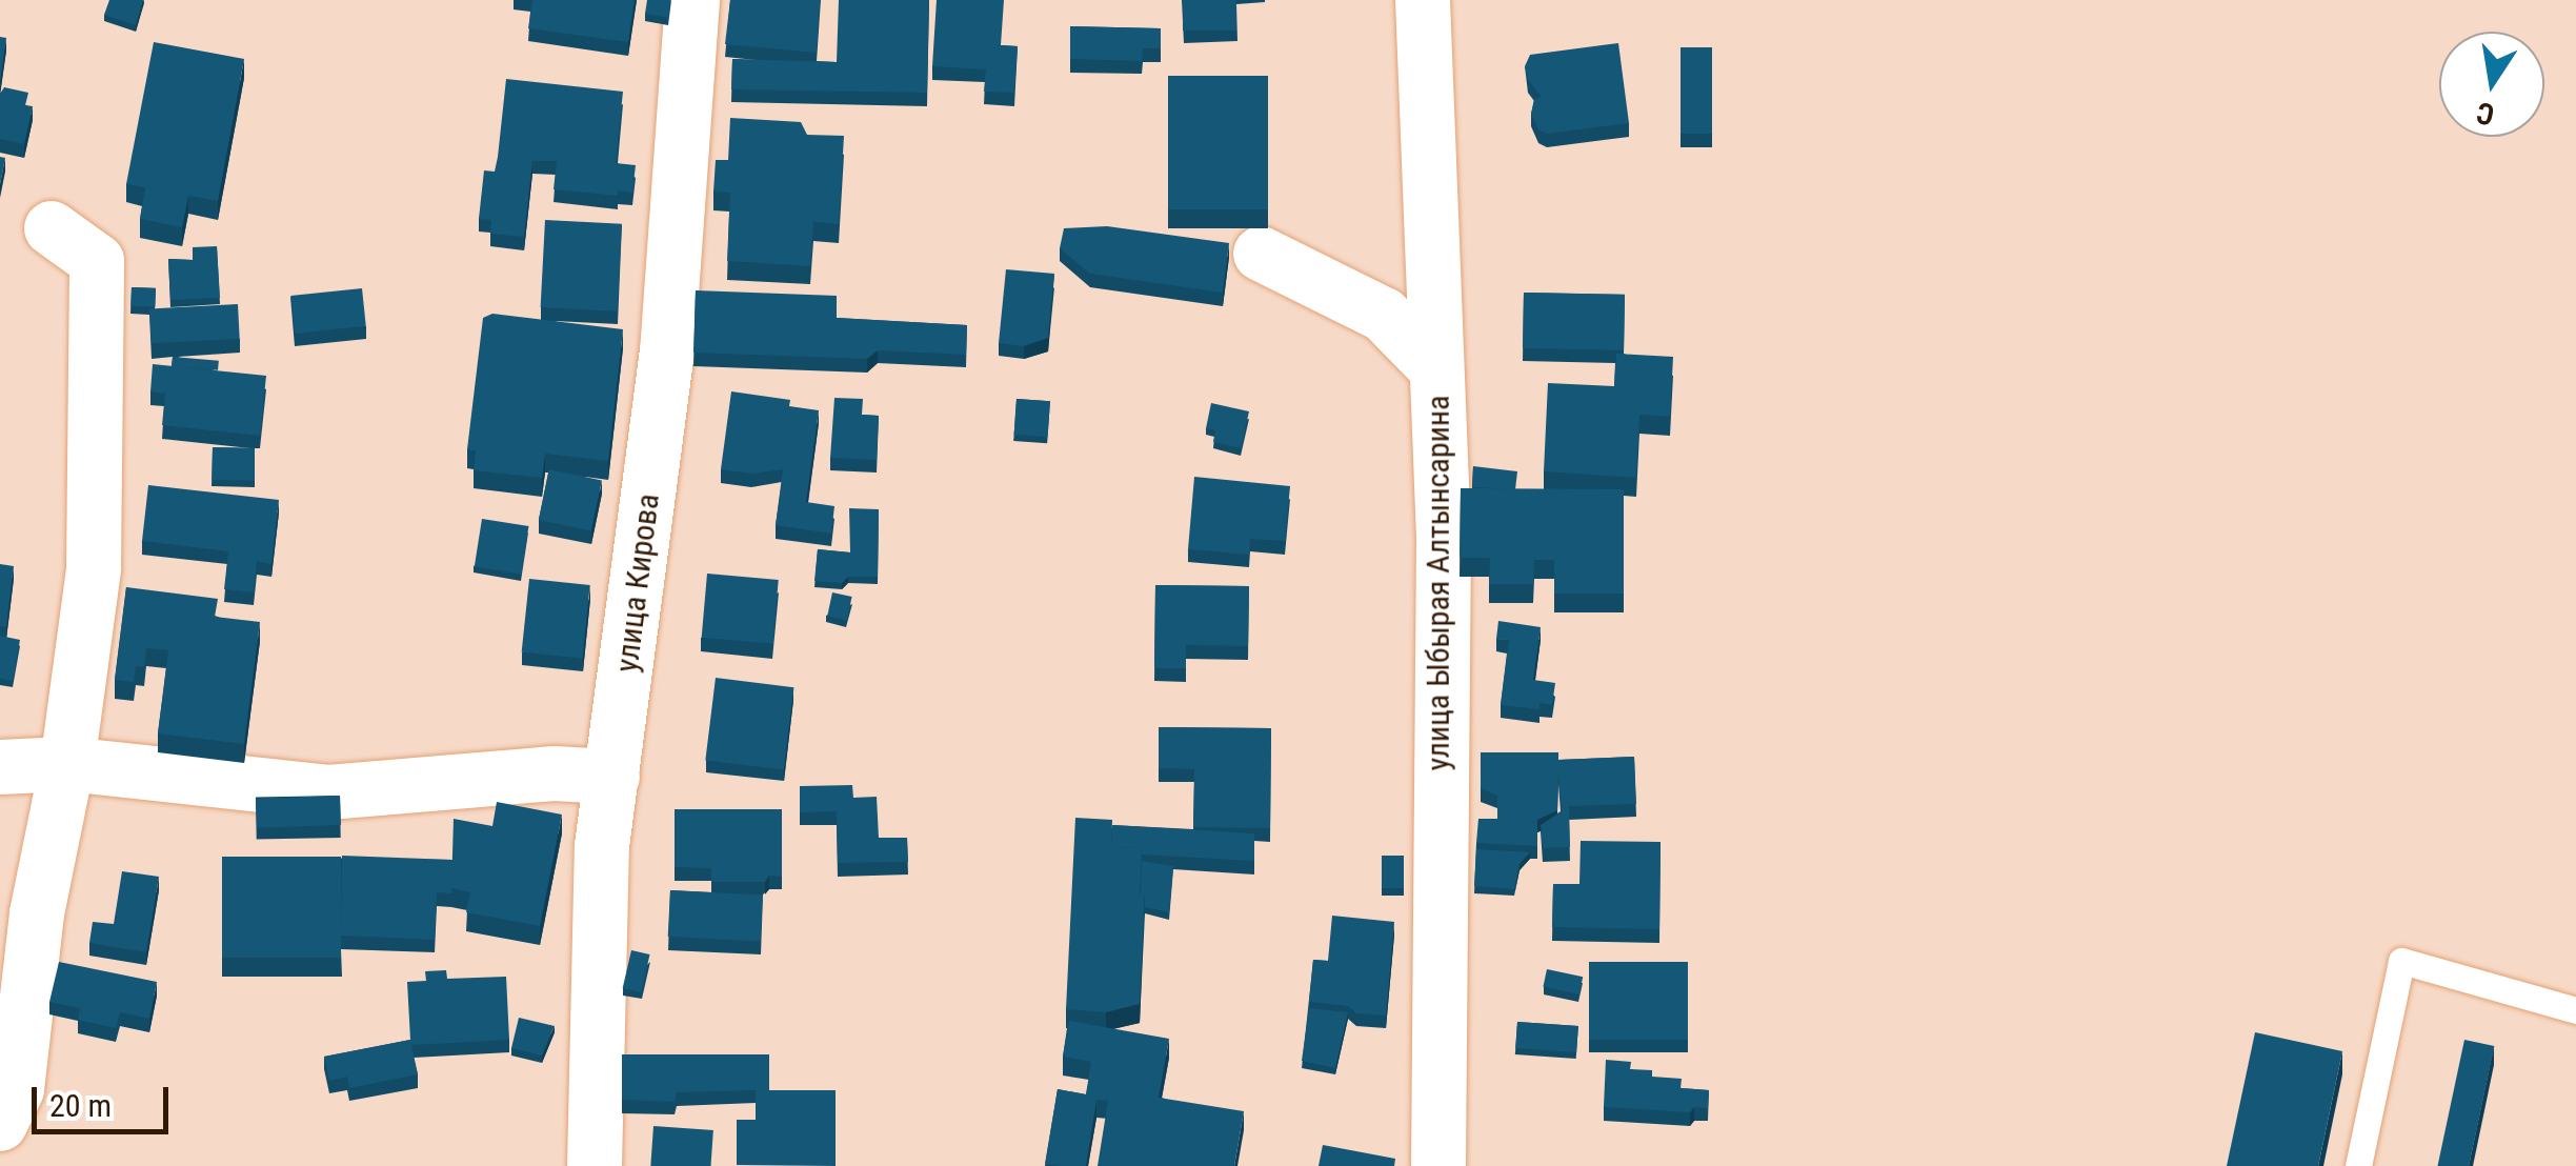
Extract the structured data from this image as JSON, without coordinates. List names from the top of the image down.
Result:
{
  "streets": {
    "street": ["улица Кирова", "улица Ыбырая Алтынсарина"]
  },
  "scale_bar": "20 m",
  "north": "bottom"
}
